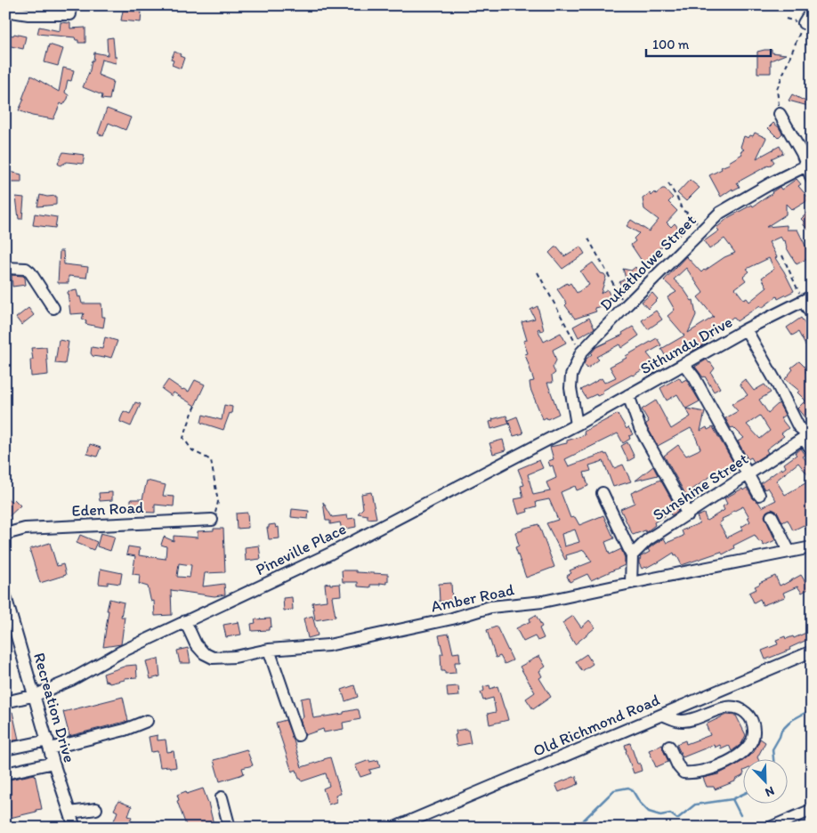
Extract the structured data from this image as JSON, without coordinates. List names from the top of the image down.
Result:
{
  "streets": {
    "street": [
      "Dukatholwe Street",
      "Sithundu Drive",
      "Sunshine Street",
      "Eden Road",
      "Pineville Place",
      "Amber Road",
      "Recreation Drive",
      "Old Richmond Road"
    ]
  },
  "crossings": [
    ["Dukatholwe Street", "Sithundu Drive"],
    ["Dukatholwe Street", "Pineville Place"],
    ["Sithundu Drive", "Pineville Place"],
    ["Pineville Place", "Amber Road"],
    ["Pineville Place", "Recreation Drive"]
  ],
  "scale_bar": "100 m",
  "north": "bottom right"
}
